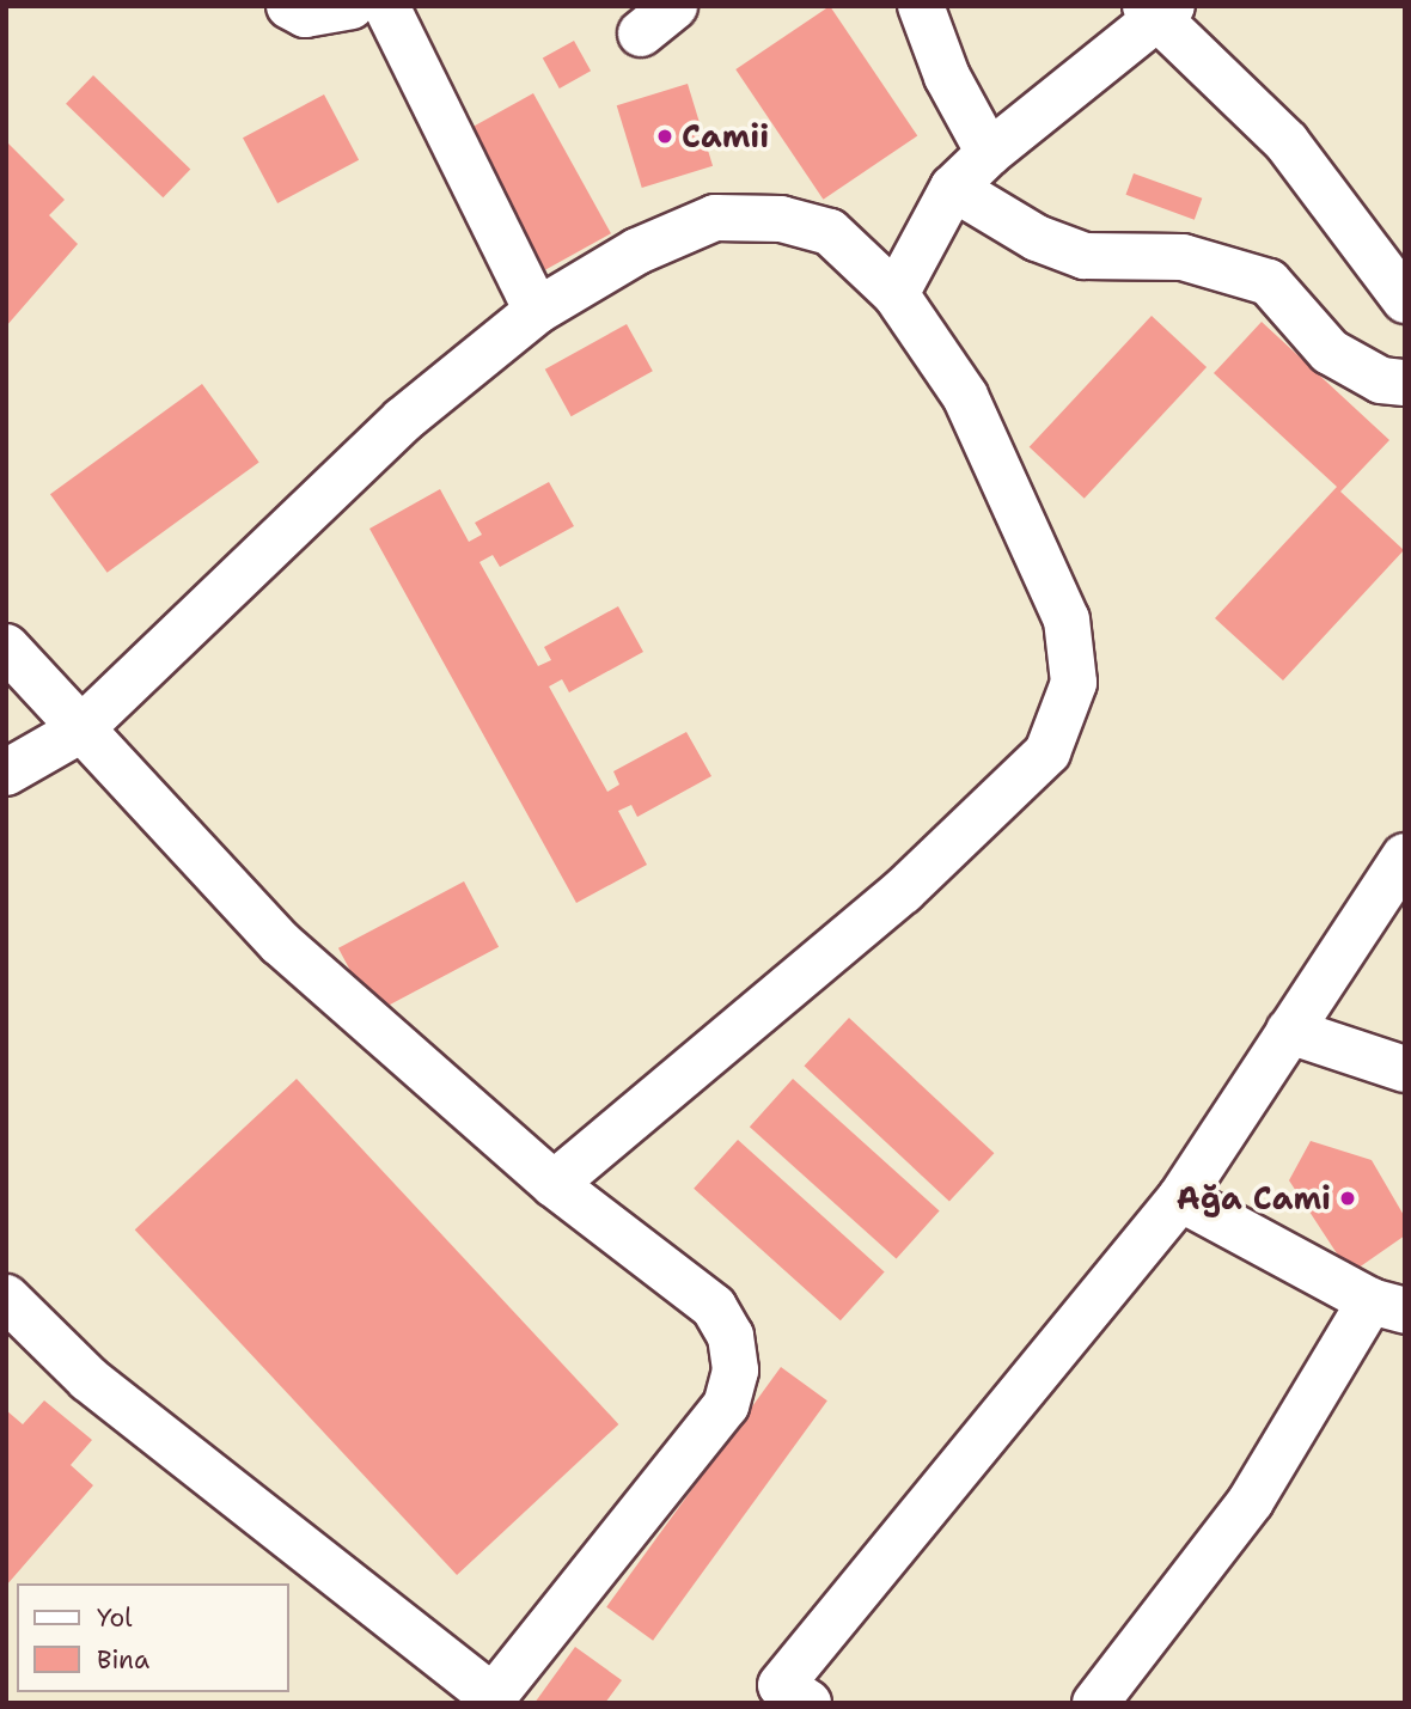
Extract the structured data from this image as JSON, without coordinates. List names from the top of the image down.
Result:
{
  "places": ["Camii", "Ağa Cami"],
  "legend": ["Yol", "Bina"]
}
